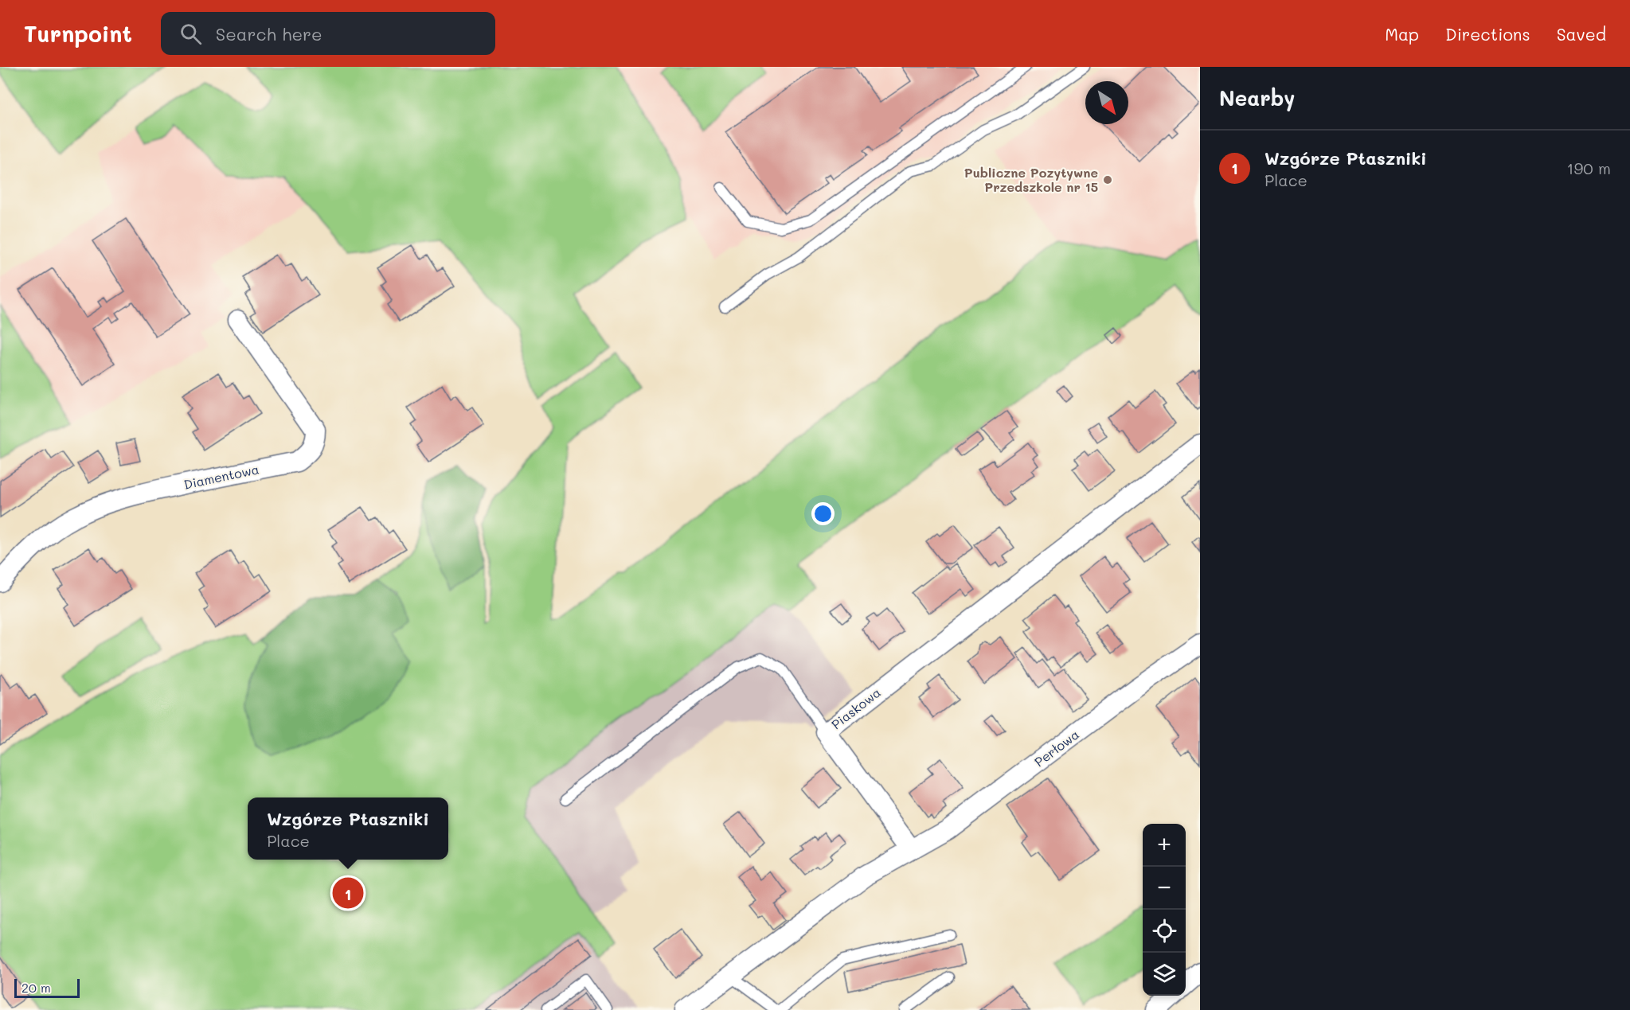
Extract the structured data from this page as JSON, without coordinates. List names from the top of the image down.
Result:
{
  "streets": {
    "street": ["Diamentowa", "Piaskowa", "Perłowa"]
  },
  "crossings": [
    ["Piaskowa", "Perłowa"]
  ],
  "places": ["Publiczne Pozytywne Przedszkole nr 15"],
  "scale_bar": "20 m",
  "north": "bottom right",
  "page": {
    "header": "Turnpoint",
    "search": "Search here",
    "nav": ["Map", "Directions", "Saved"],
    "heading": "Nearby",
    "list": [
      {
        "mark": "1",
        "name": "Wzgórze Ptaszniki",
        "note": "Place",
        "value": "190 m"
      }
    ],
    "popup": ["Wzgórze Ptaszniki", "Place"],
    "map_buttons": ["+", "−"],
    "pins": "1",
    "scale": "20 m"
  }
}
